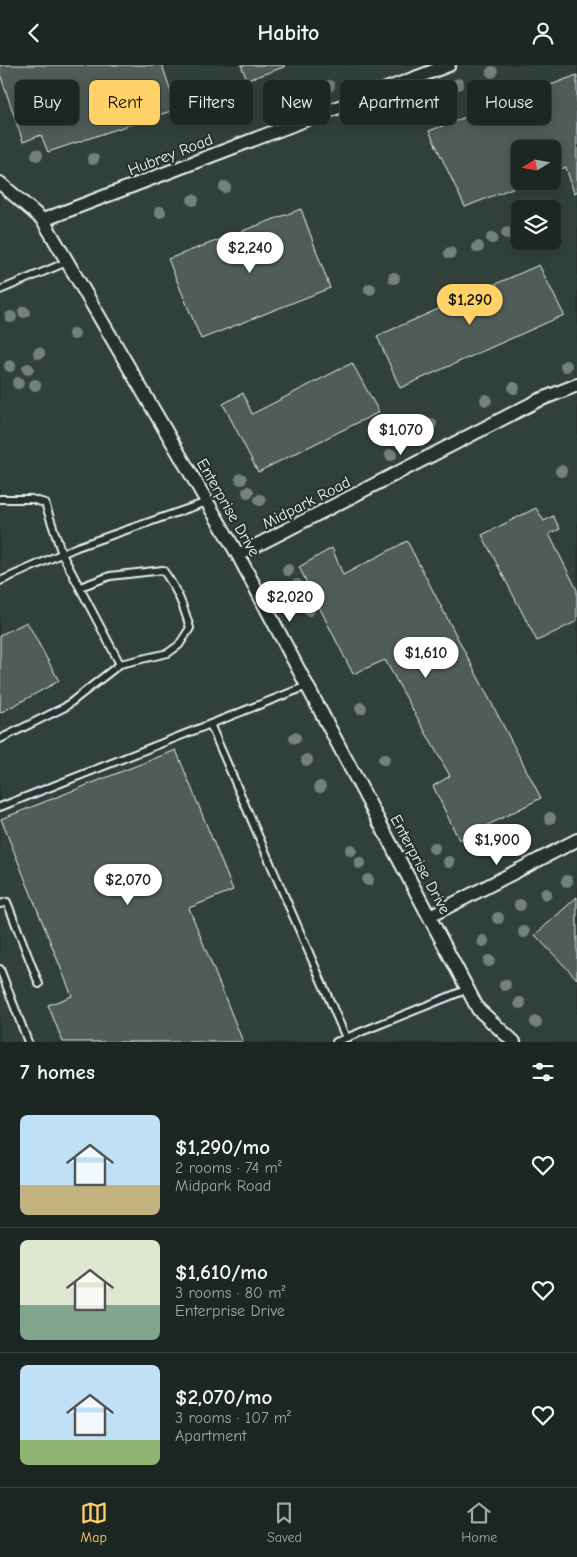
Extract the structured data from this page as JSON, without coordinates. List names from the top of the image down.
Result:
{
  "streets": {
    "street": ["Hubrey Road", "Midpark Road", "Enterprise Drive"]
  },
  "crossings": [
    ["Hubrey Road", "Enterprise Drive"],
    ["Midpark Road", "Enterprise Drive"]
  ],
  "north": "left",
  "page": {
    "header": "Habito",
    "chip": [
      "Buy",
      "Rent",
      "Filters",
      "New",
      "Apartment",
      "House"
    ],
    "price": [
      "$2,240",
      "$1,290",
      "$1,070",
      "$2,020",
      "$1,610",
      "$1,900",
      "$2,070"
    ],
    "heading": "7 homes",
    "list": [
      {
        "name": "$1,290/mo",
        "note": "2 rooms · 74 m² · Midpark Road"
      },
      {
        "name": "$1,610/mo",
        "note": "3 rooms · 80 m² · Enterprise Drive"
      },
      {
        "name": "$2,070/mo",
        "note": "3 rooms · 107 m² · Apartment"
      }
    ],
    "tabs": ["Map", "Saved", "Home"]
  }
}
